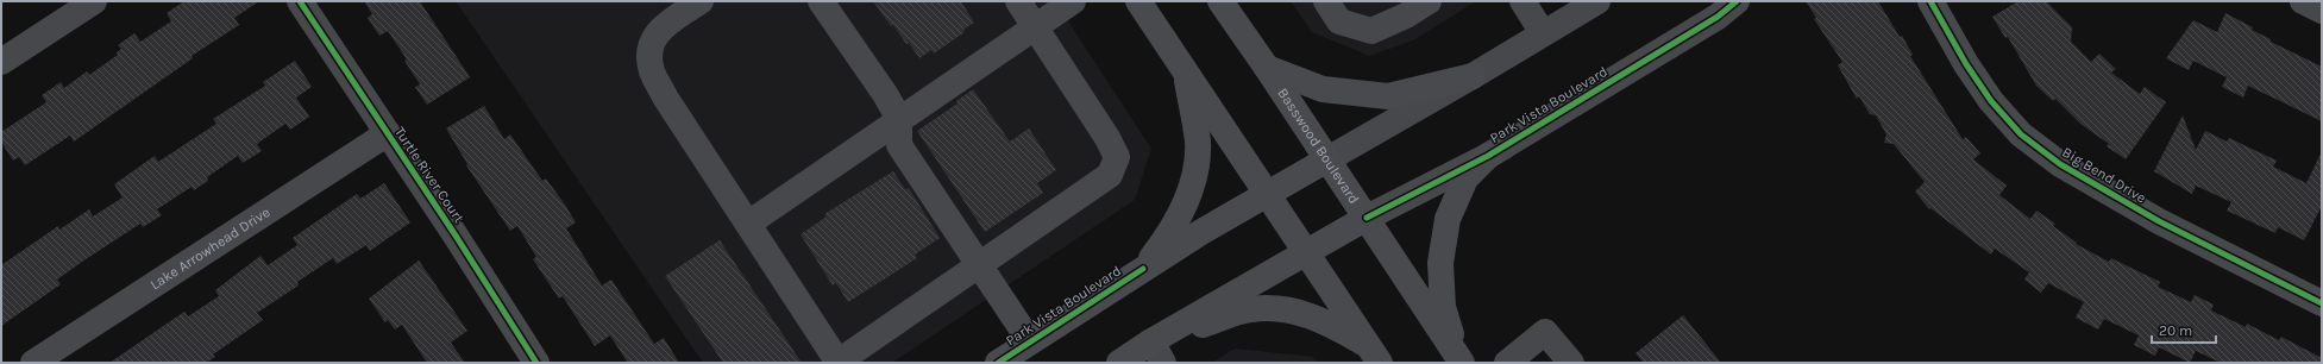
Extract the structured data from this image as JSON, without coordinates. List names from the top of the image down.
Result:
{
  "streets": {
    "main road": ["Park Vista Boulevard", "Basswood Boulevard"],
    "street": ["Turtle River Court", "Big Bend Drive", "Lake Arrowhead Drive"]
  },
  "crossings": [
    ["Park Vista Boulevard", "Basswood Boulevard"],
    ["Turtle River Court", "Lake Arrowhead Drive"]
  ],
  "scale_bar": "20 m"
}
